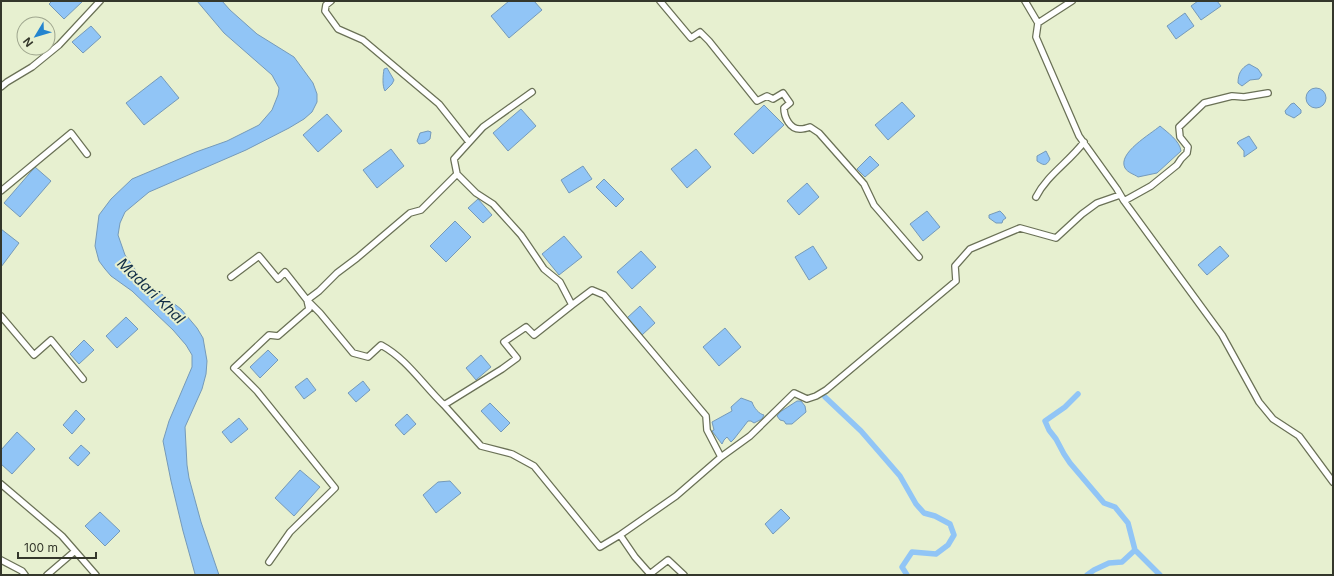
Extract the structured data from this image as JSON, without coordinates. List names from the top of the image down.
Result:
{
  "water": ["Madari Khal"],
  "scale_bar": "100 m",
  "north": "bottom left"
}
